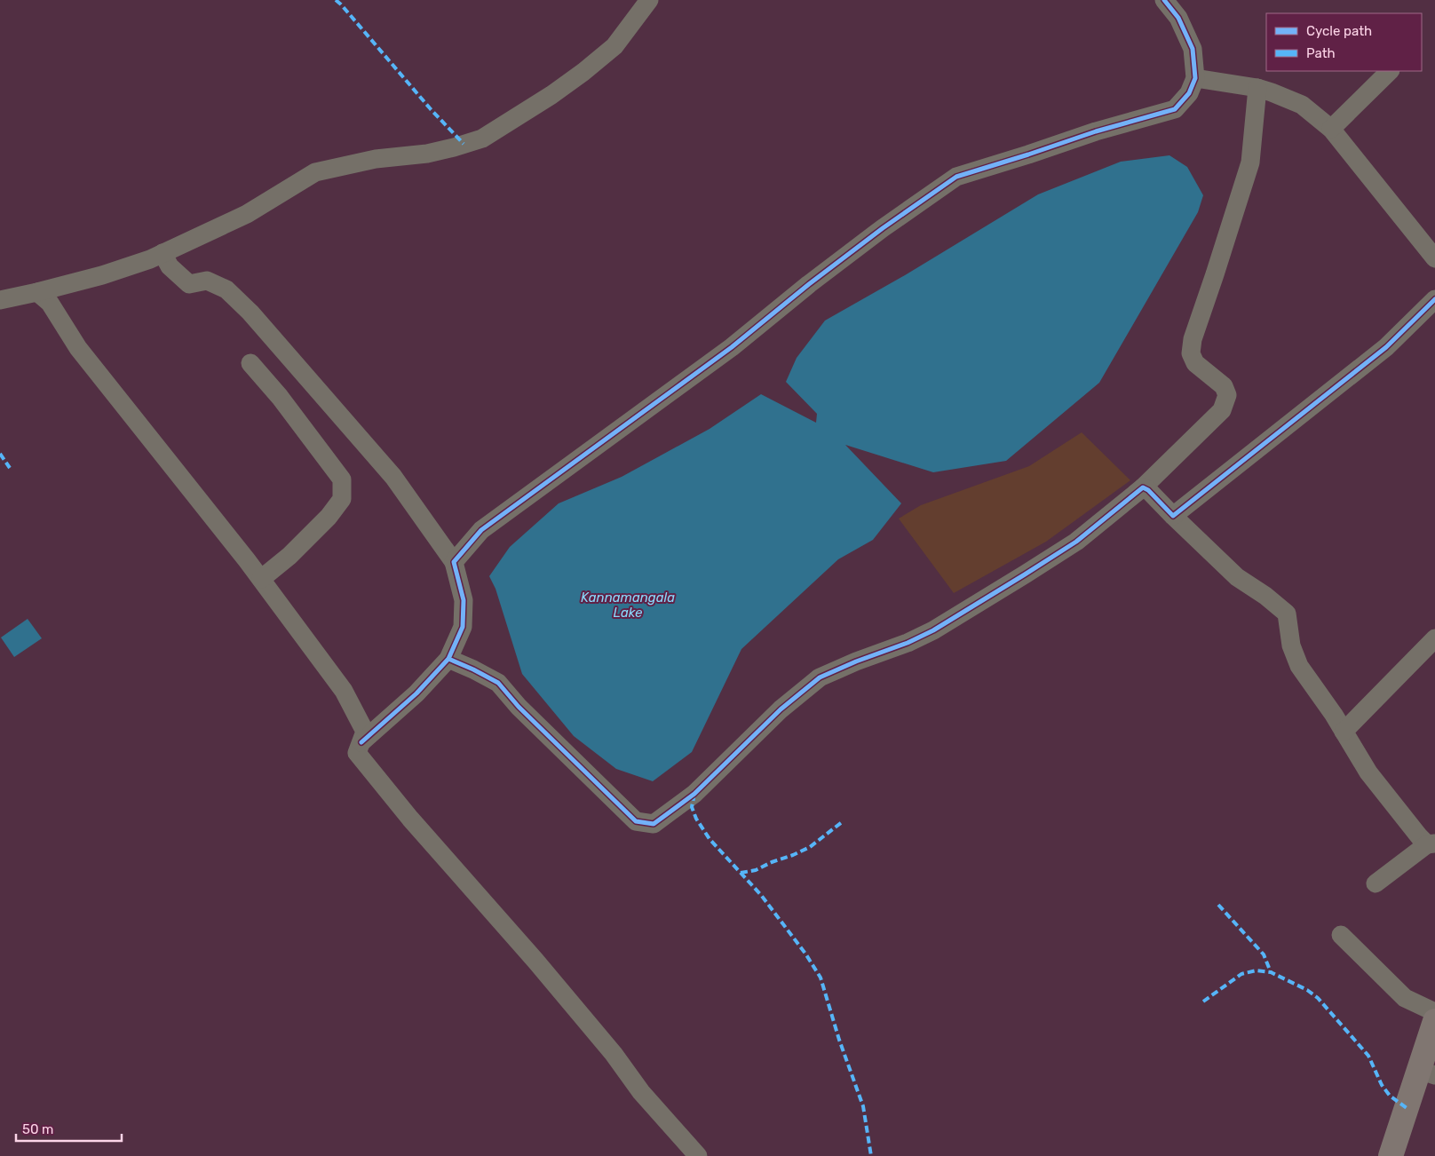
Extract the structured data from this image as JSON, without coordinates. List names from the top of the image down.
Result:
{
  "water": ["Kannamangala Lake"],
  "legend": ["Cycle path", "Path"],
  "scale_bar": "50 m"
}
